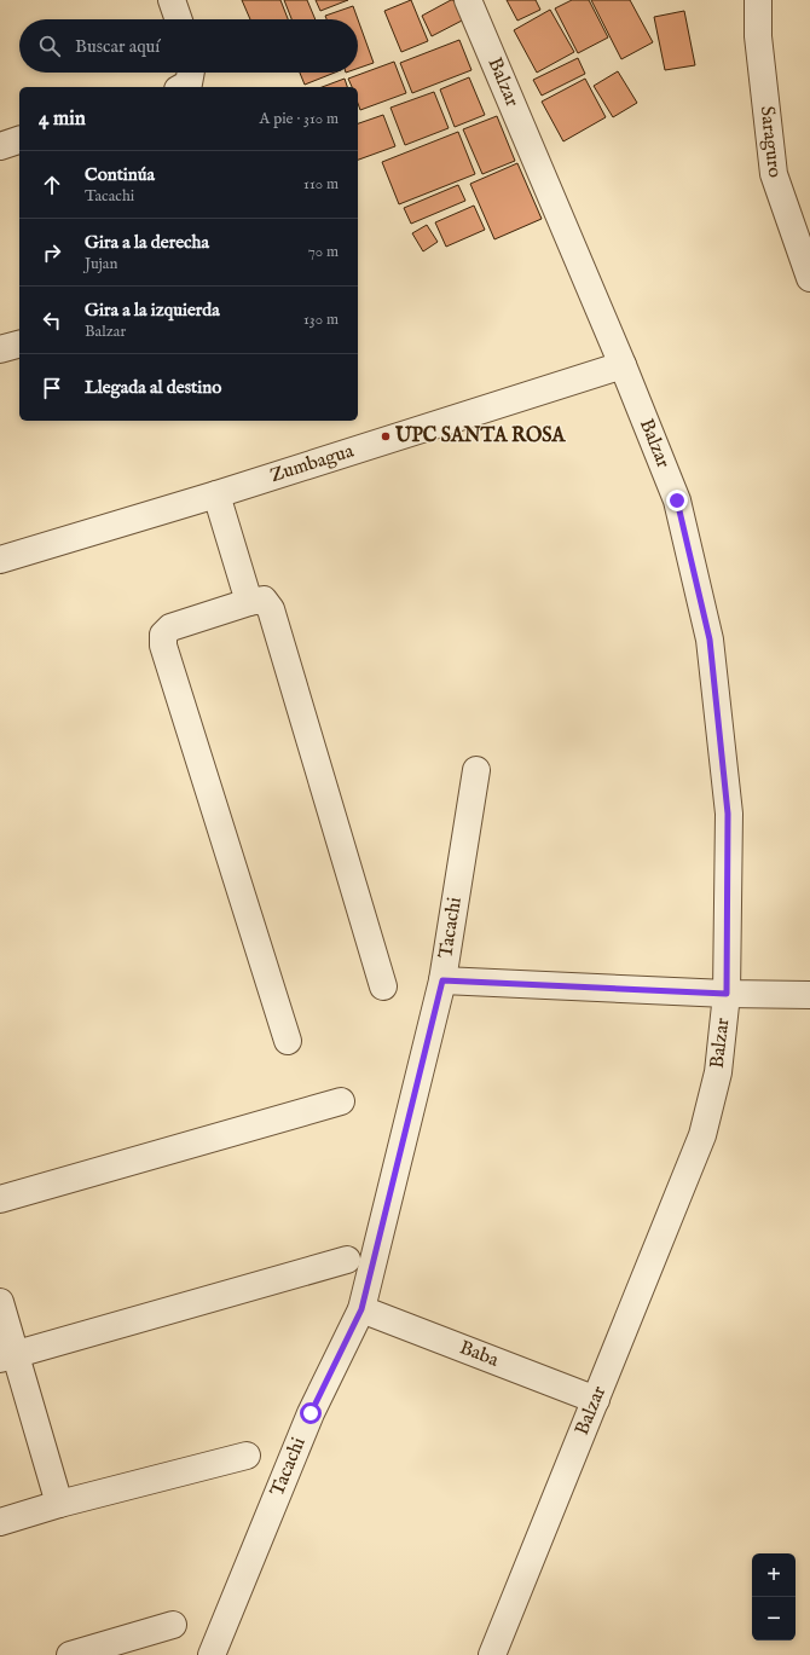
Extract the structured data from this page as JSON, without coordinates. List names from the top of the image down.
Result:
{
  "streets": {
    "street": [
      "Balzar",
      "Saraguro",
      "Zumbagua",
      "Tacachi",
      "Baba"
    ]
  },
  "crossings": [
    ["Balzar", "Zumbagua"],
    ["Balzar", "Baba"],
    ["Tacachi", "Baba"]
  ],
  "places": ["UPC SANTA ROSA"],
  "page": {
    "search": "Buscar aquí",
    "heading": ["4 min", "A pie · 310 m"],
    "list": [
      ["Continúa", "Tacachi", "110 m"],
      ["Gira a la derecha", "Jujan", "70 m"],
      ["Gira a la izquierda", "Balzar", "130 m"],
      "Llegada al destino"
    ],
    "map_buttons": ["+", "−"]
  }
}
